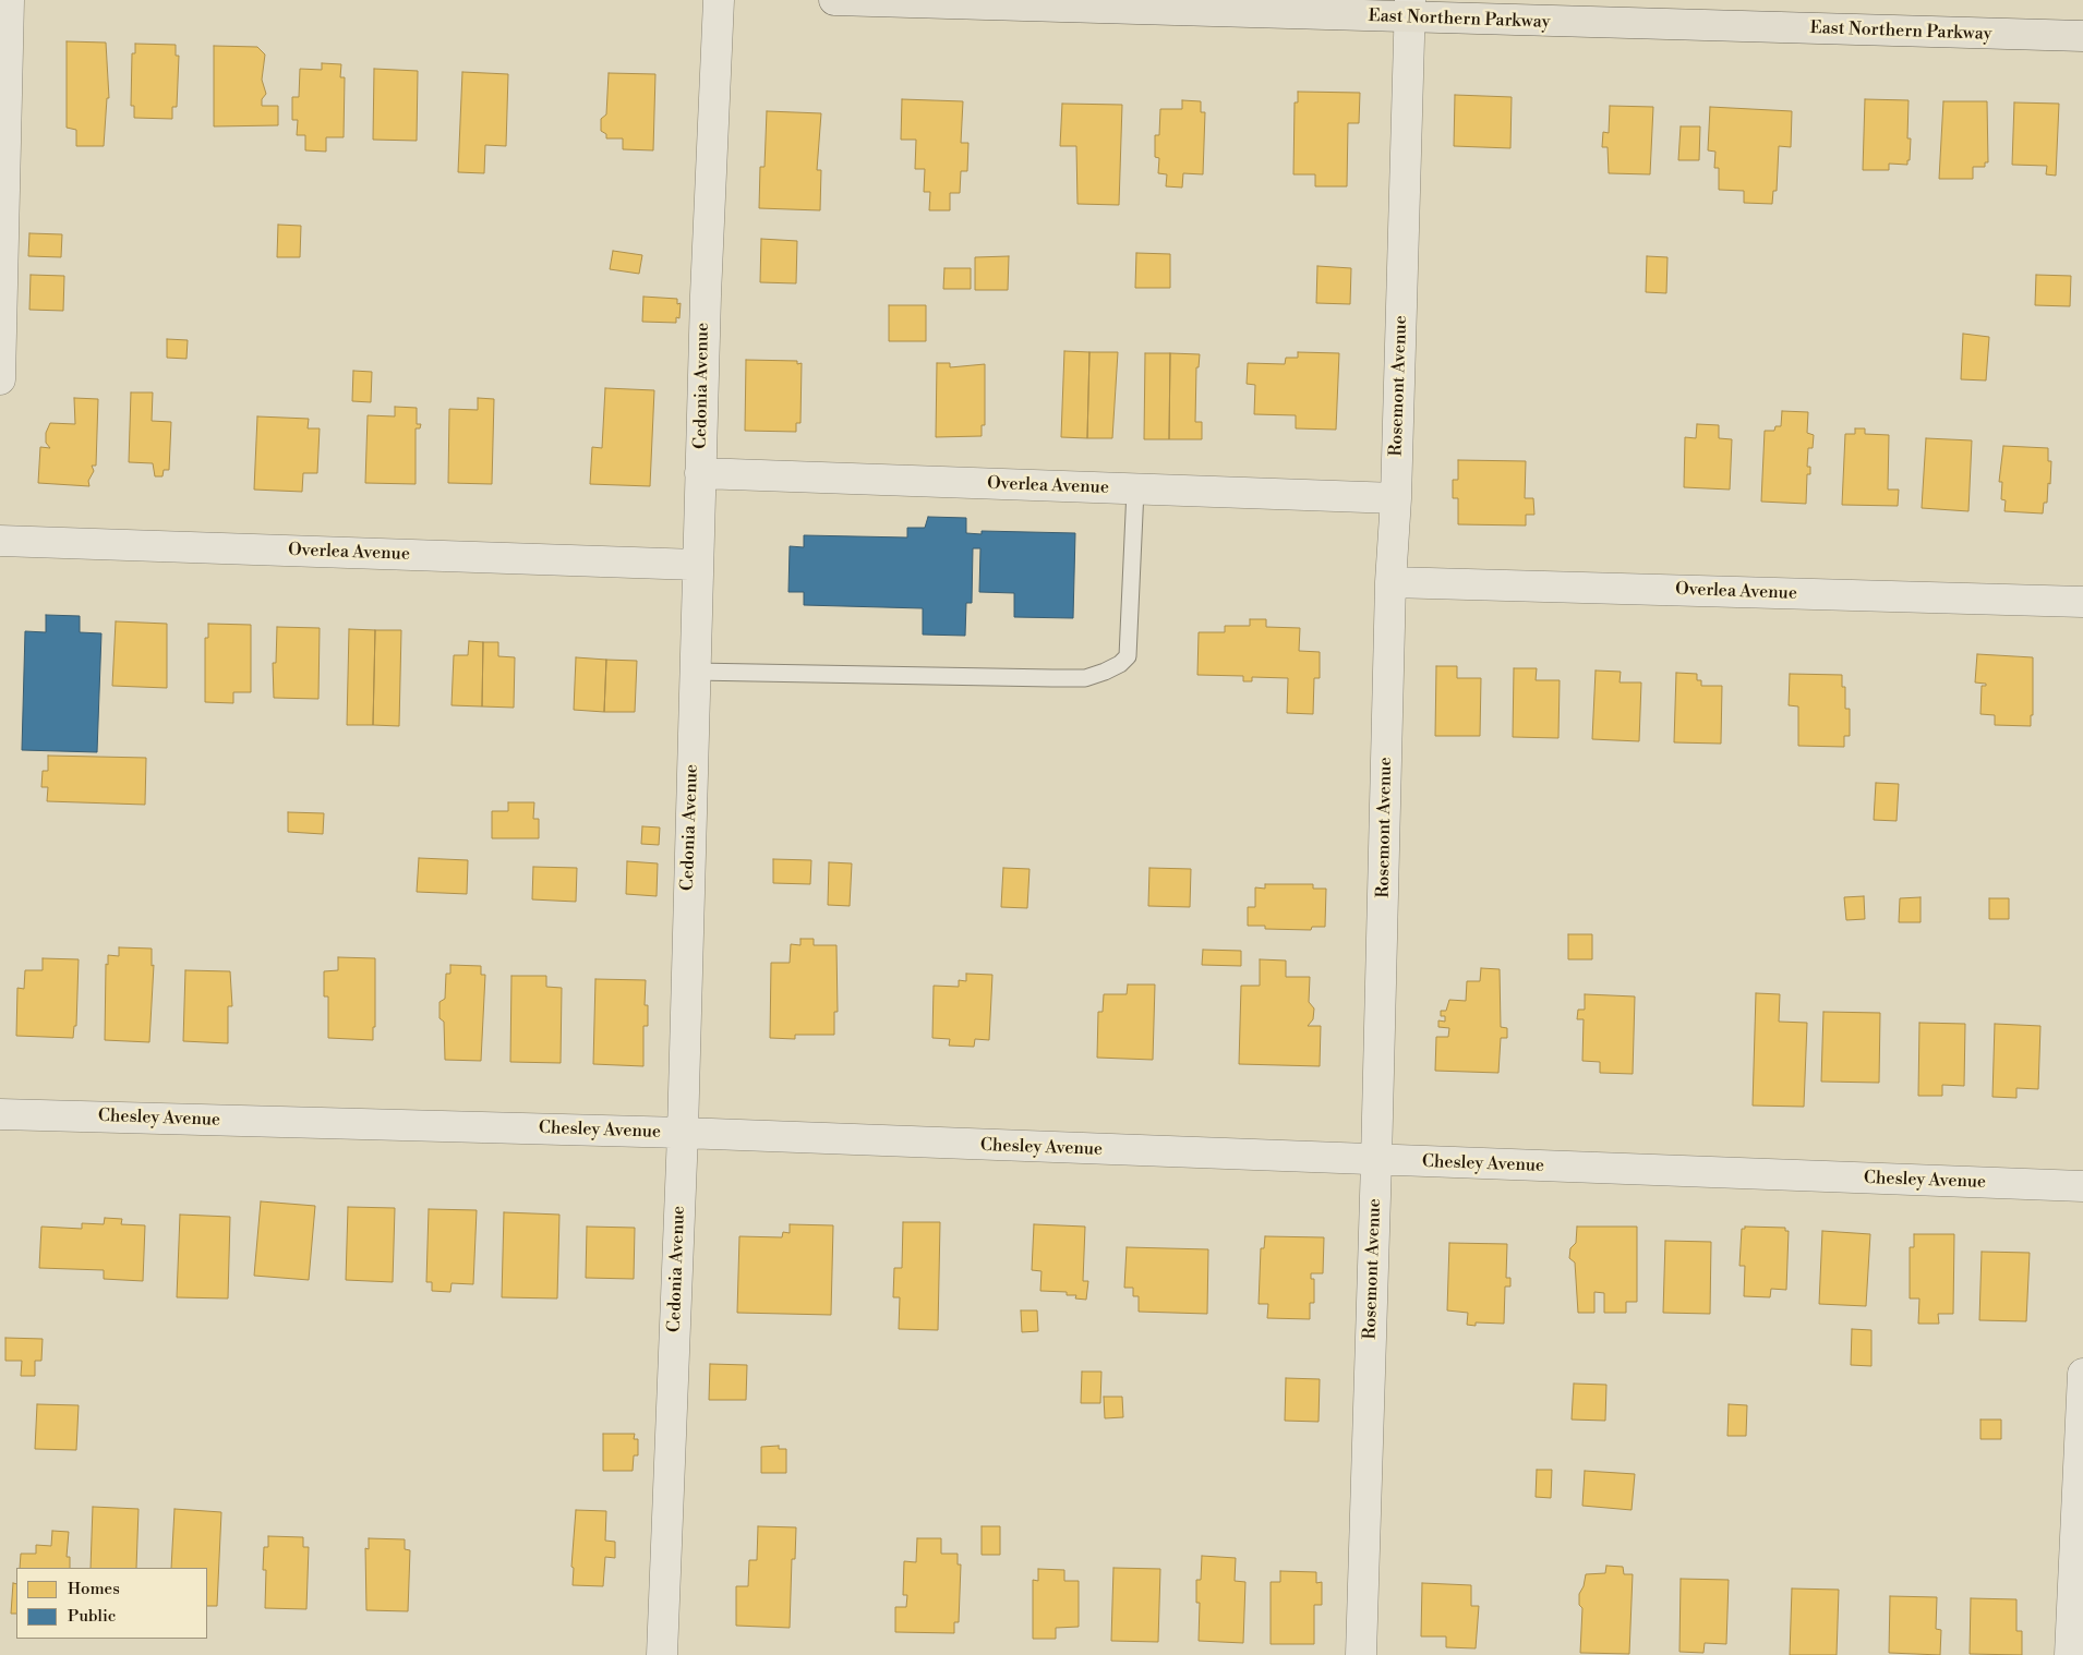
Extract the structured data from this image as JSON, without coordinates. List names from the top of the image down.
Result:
{
  "streets": {
    "main road": ["East Northern Parkway"],
    "street": [
      "Cedonia Avenue",
      "Rosemont Avenue",
      "Overlea Avenue",
      "Chesley Avenue"
    ]
  },
  "crossings": [
    ["East Northern Parkway", "Rosemont Avenue"],
    ["Cedonia Avenue", "Overlea Avenue"],
    ["Cedonia Avenue", "Chesley Avenue"],
    ["Rosemont Avenue", "Overlea Avenue"],
    ["Rosemont Avenue", "Chesley Avenue"]
  ],
  "legend": ["Homes", "Public"]
}
